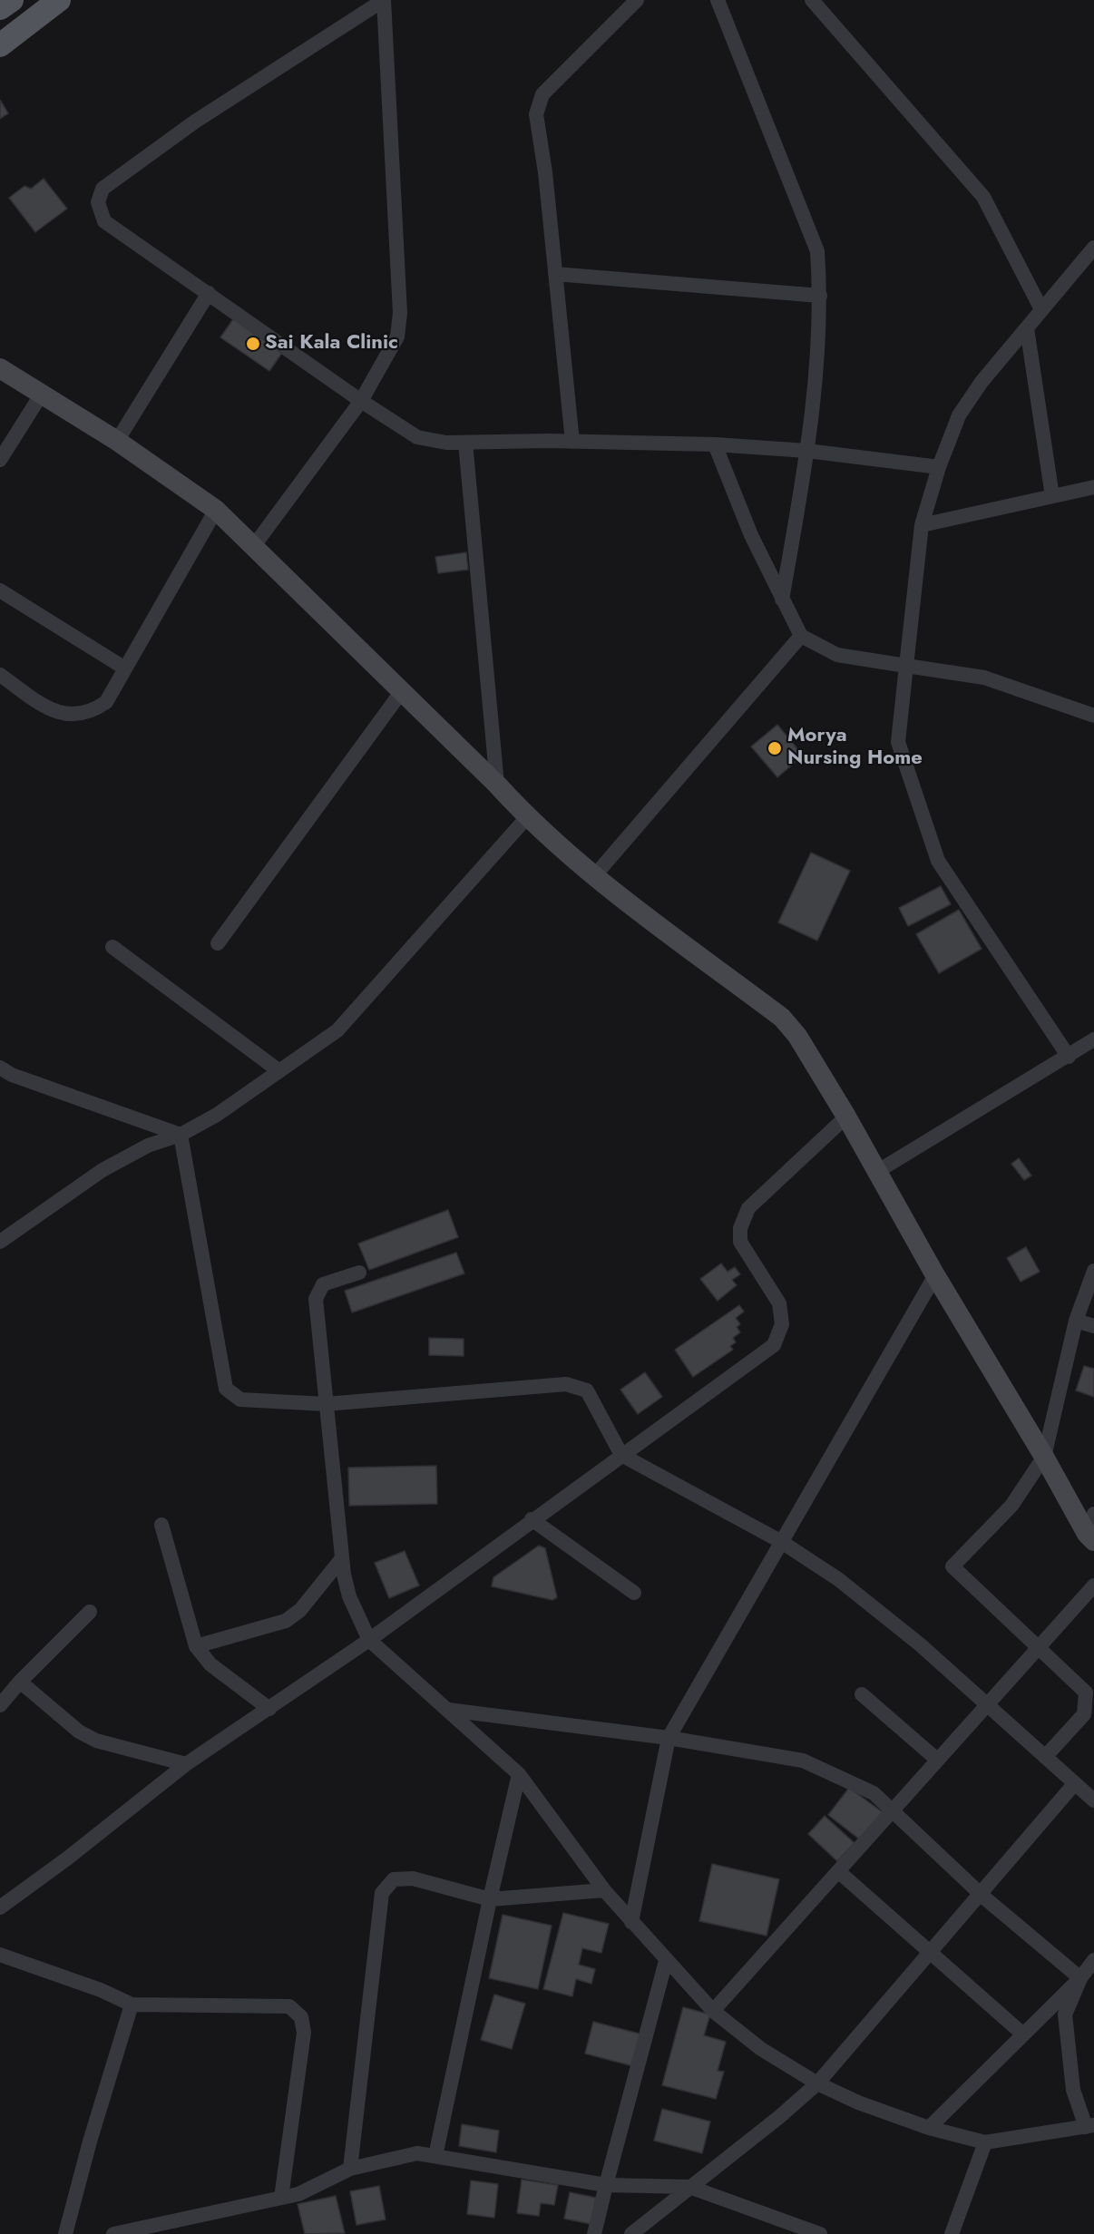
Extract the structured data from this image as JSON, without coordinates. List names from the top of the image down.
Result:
{
  "places": ["Sai Kala Clinic", "Morya Nursing Home"]
}
